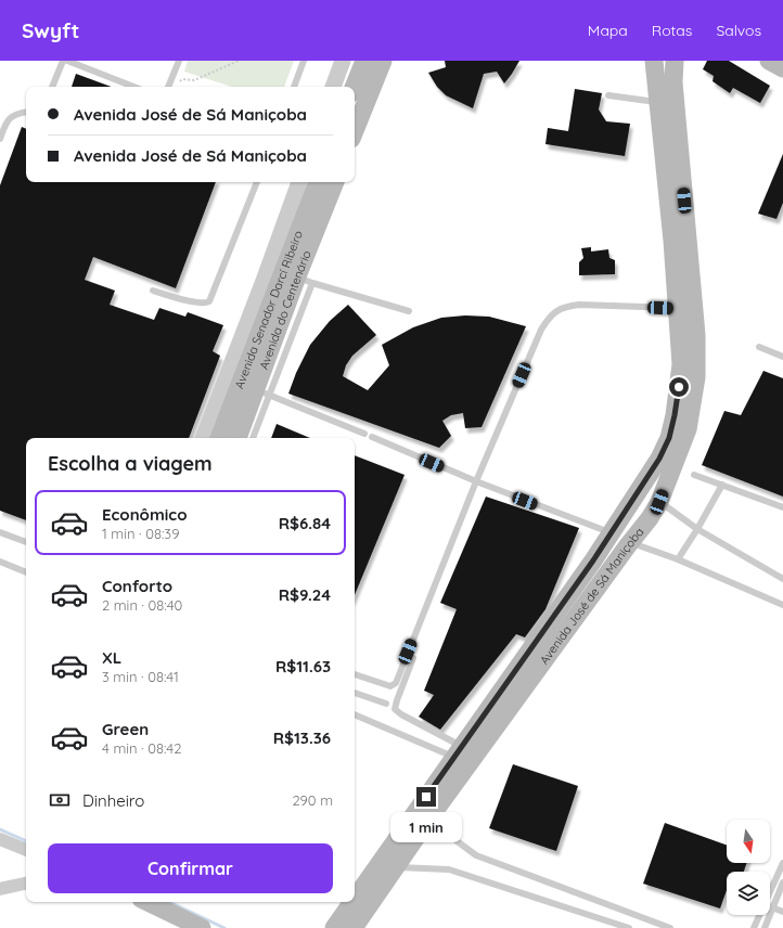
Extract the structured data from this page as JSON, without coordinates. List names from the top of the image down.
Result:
{
  "streets": {
    "main road": ["Avenida Senador Darcí Ribeiro", "Avenida do Centenário", "Avenida José de Sá Maniçoba"]
  },
  "crossings": [
    ["Avenida Senador Darcí Ribeiro", "Avenida do Centenário"]
  ],
  "north": "bottom",
  "page": {
    "header": "Swyft",
    "nav": ["Mapa", "Rotas", "Salvos"],
    "banner": ["Avenida José de Sá Maniçoba", "Avenida José de Sá Maniçoba"],
    "heading": "Escolha a viagem",
    "list": [
      {
        "name": "Econômico",
        "note": "1 min · 08:39",
        "value": "R$6.84"
      },
      {
        "name": "Conforto",
        "note": "2 min · 08:40",
        "value": "R$9.24"
      },
      {
        "name": "XL",
        "note": "3 min · 08:41",
        "value": "R$11.63"
      },
      {
        "name": "Green",
        "note": "4 min · 08:42",
        "value": "R$13.36"
      }
    ],
    "pay": ["Dinheiro", "290 m"],
    "bubble": "1 min",
    "buttons": "Confirmar"
  }
}
